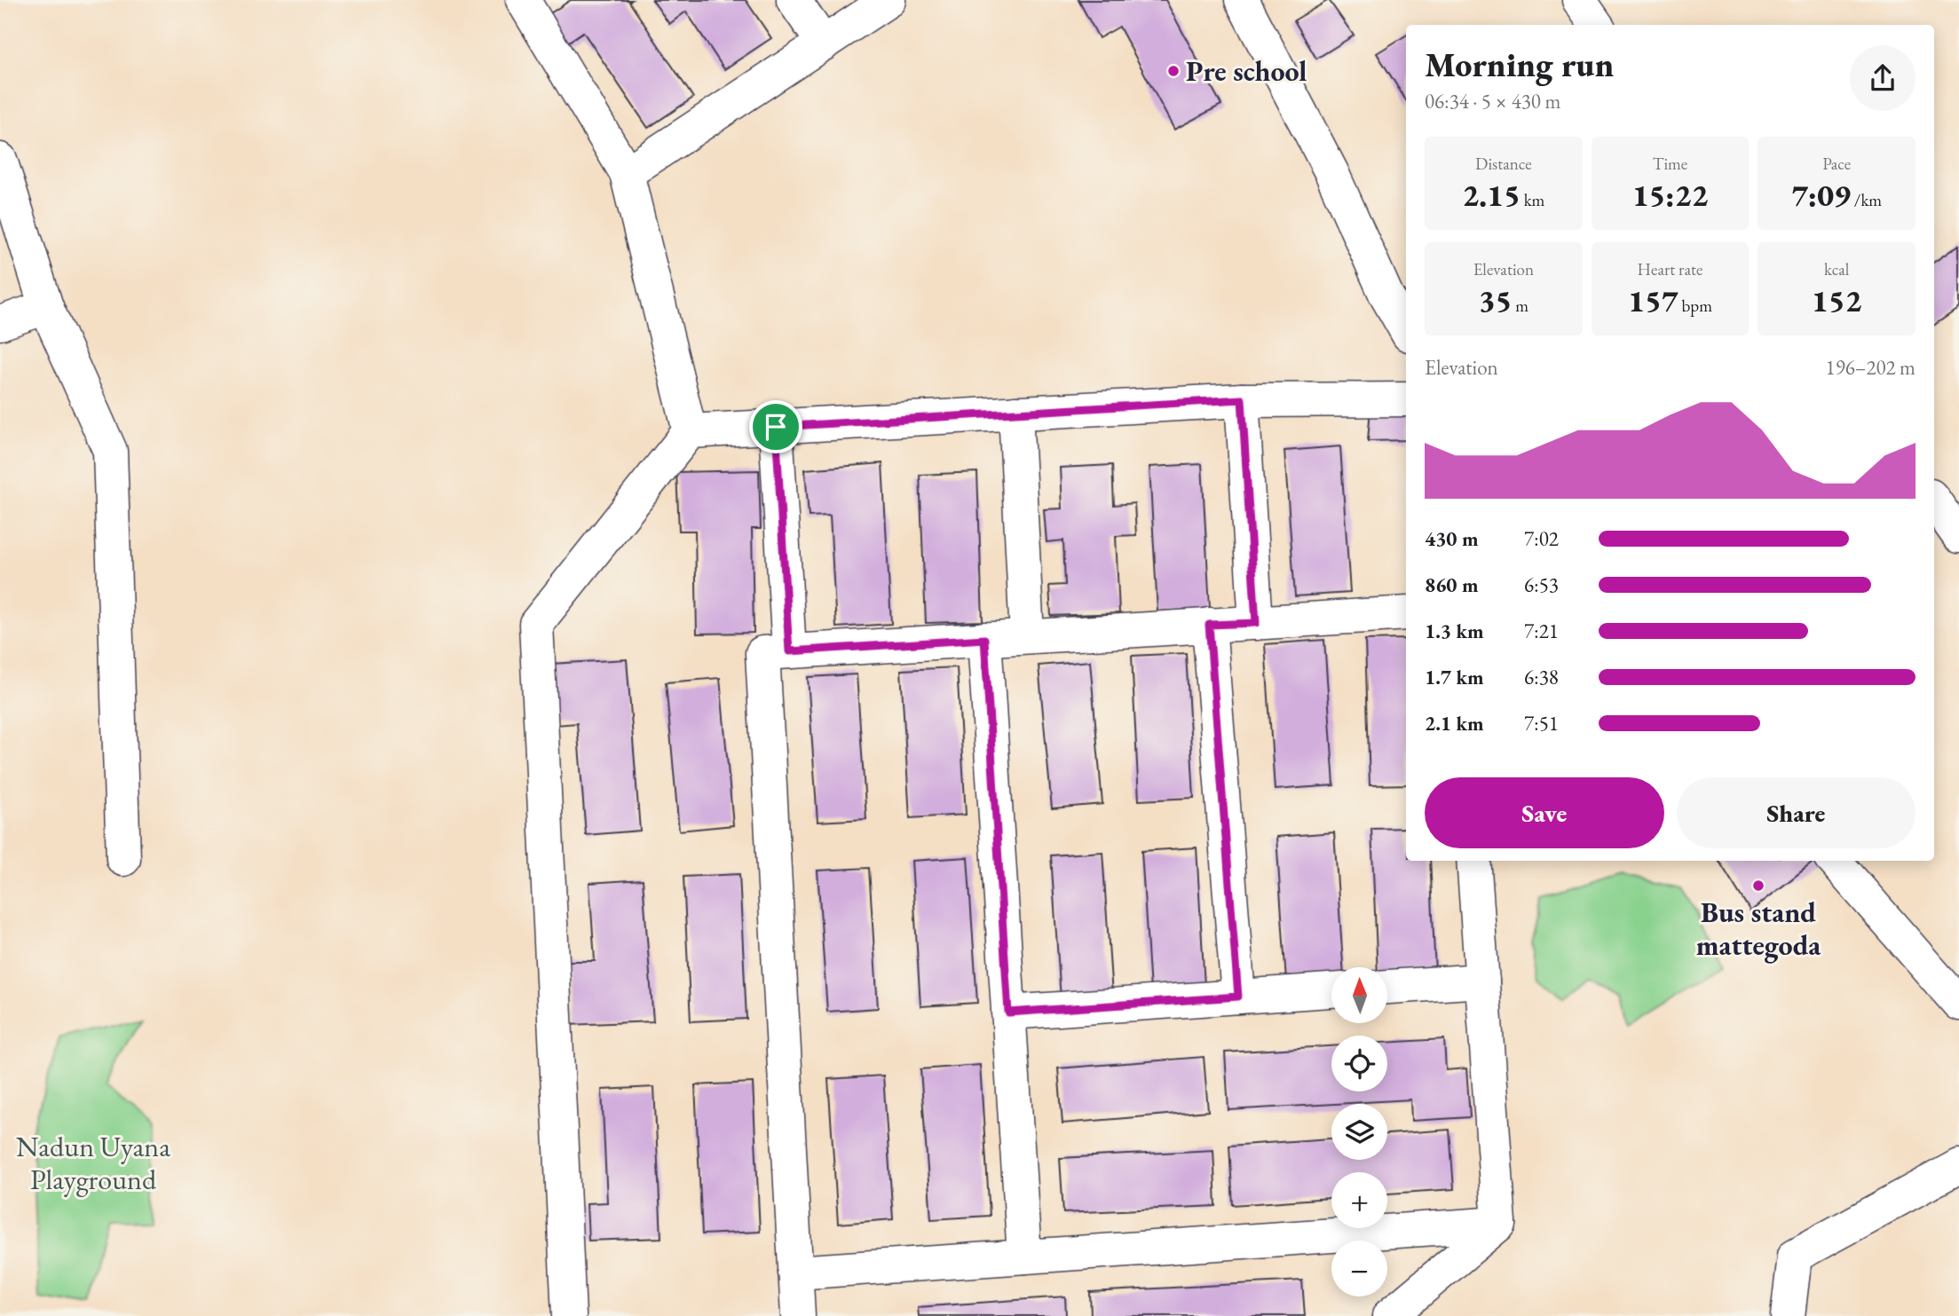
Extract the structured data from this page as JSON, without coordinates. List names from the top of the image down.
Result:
{
  "parks": ["Nadun Uyana Playground"],
  "places": ["Pre school", "Bus stand mattegoda"],
  "north": "top",
  "page": {
    "heading": ["Morning run", "06:34 · 5 × 430 m"],
    "stats": [
      ["Distance", "2.15 km"],
      ["Time", "15:22"],
      ["Pace", "7:09 /km"],
      ["Elevation", "35 m"],
      ["Heart rate", "157 bpm"],
      ["kcal", "152"]
    ],
    "chart": ["Elevation", "196–202 m"],
    "list": [
      {
        "name": "430 m",
        "note": "7:02"
      },
      {
        "name": "860 m",
        "note": "6:53"
      },
      {
        "name": "1.3 km",
        "note": "7:21"
      },
      {
        "name": "1.7 km",
        "note": "6:38"
      },
      {
        "name": "2.1 km",
        "note": "7:51"
      }
    ],
    "buttons": ["Save", "Share"],
    "map_buttons": ["+", "−"]
  }
}
